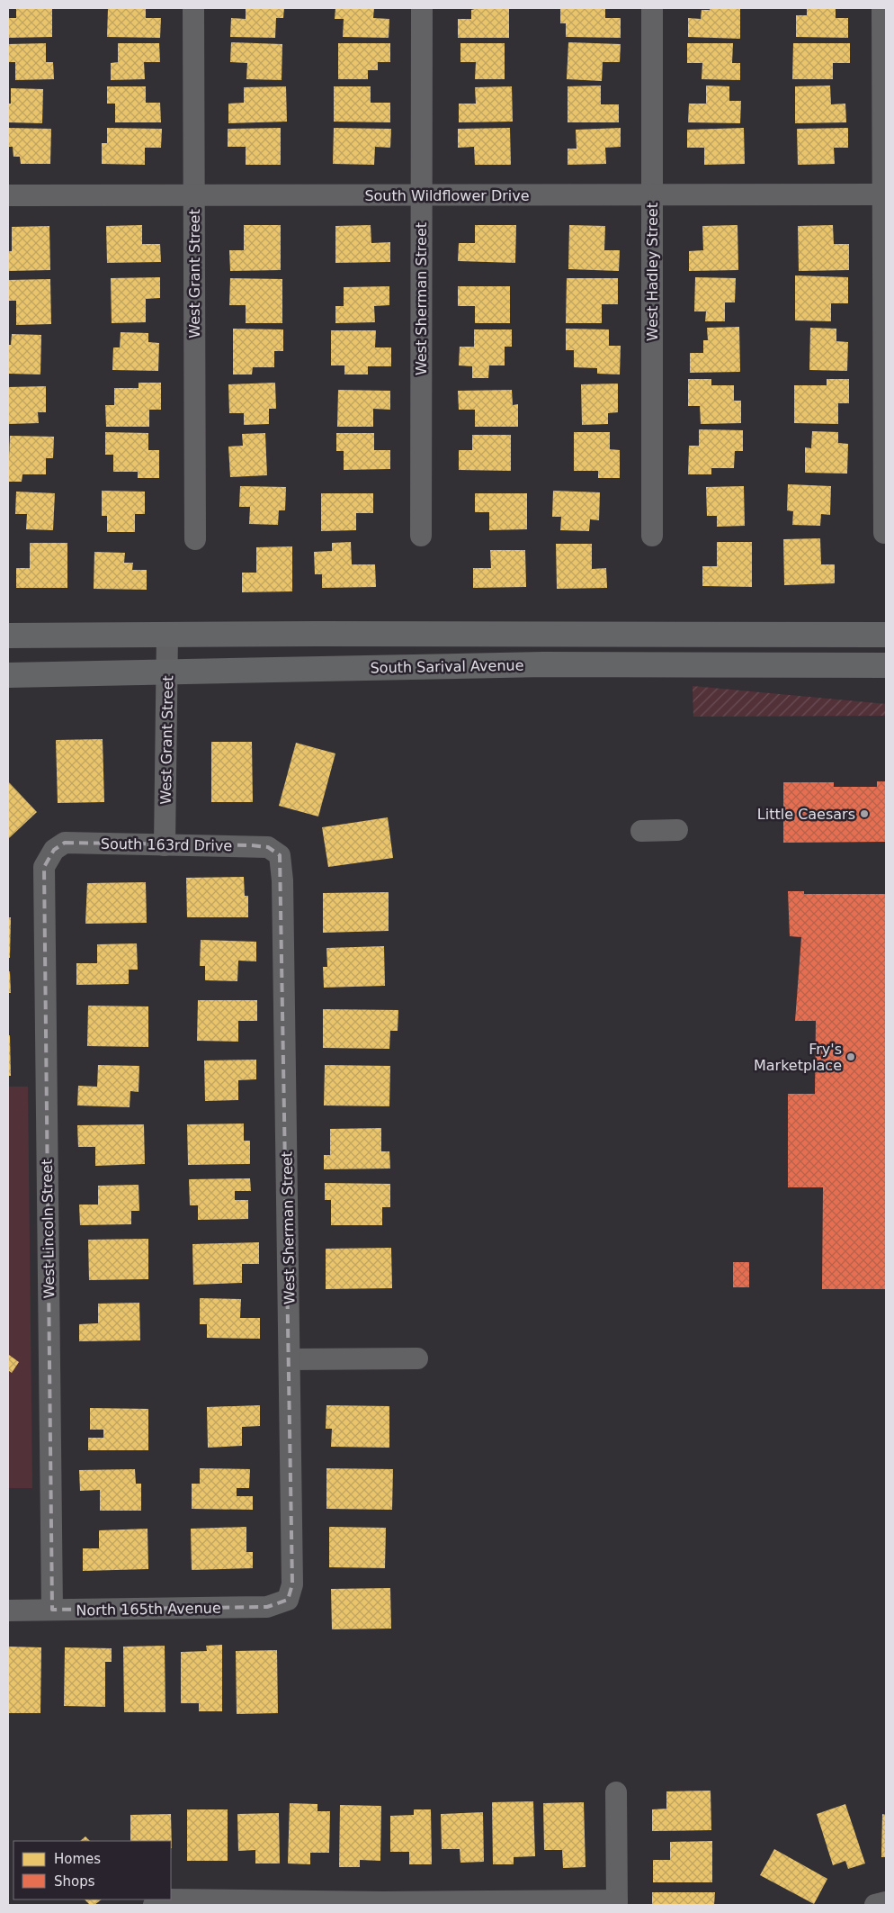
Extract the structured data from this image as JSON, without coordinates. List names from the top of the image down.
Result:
{
  "streets": {
    "main road": ["South Sarival Avenue"],
    "street": [
      "South Wildflower Drive",
      "West Hadley Street",
      "West Grant Street",
      "West Sherman Street",
      "South 163rd Drive",
      "West Lincoln Street",
      "North 165th Avenue"
    ]
  },
  "crossings": [
    ["South Wildflower Drive", "West Hadley Street"],
    ["South Wildflower Drive", "West Grant Street"],
    ["South Wildflower Drive", "West Sherman Street"],
    ["West Grant Street", "South Sarival Avenue"],
    ["West Grant Street", "South 163rd Drive"],
    ["West Sherman Street", "South 163rd Drive"],
    ["West Sherman Street", "North 165th Avenue"],
    ["South 163rd Drive", "West Lincoln Street"],
    ["West Lincoln Street", "North 165th Avenue"]
  ],
  "places": ["Little Caesars", "Fry's Marketplace"],
  "legend": ["Homes", "Shops"]
}
